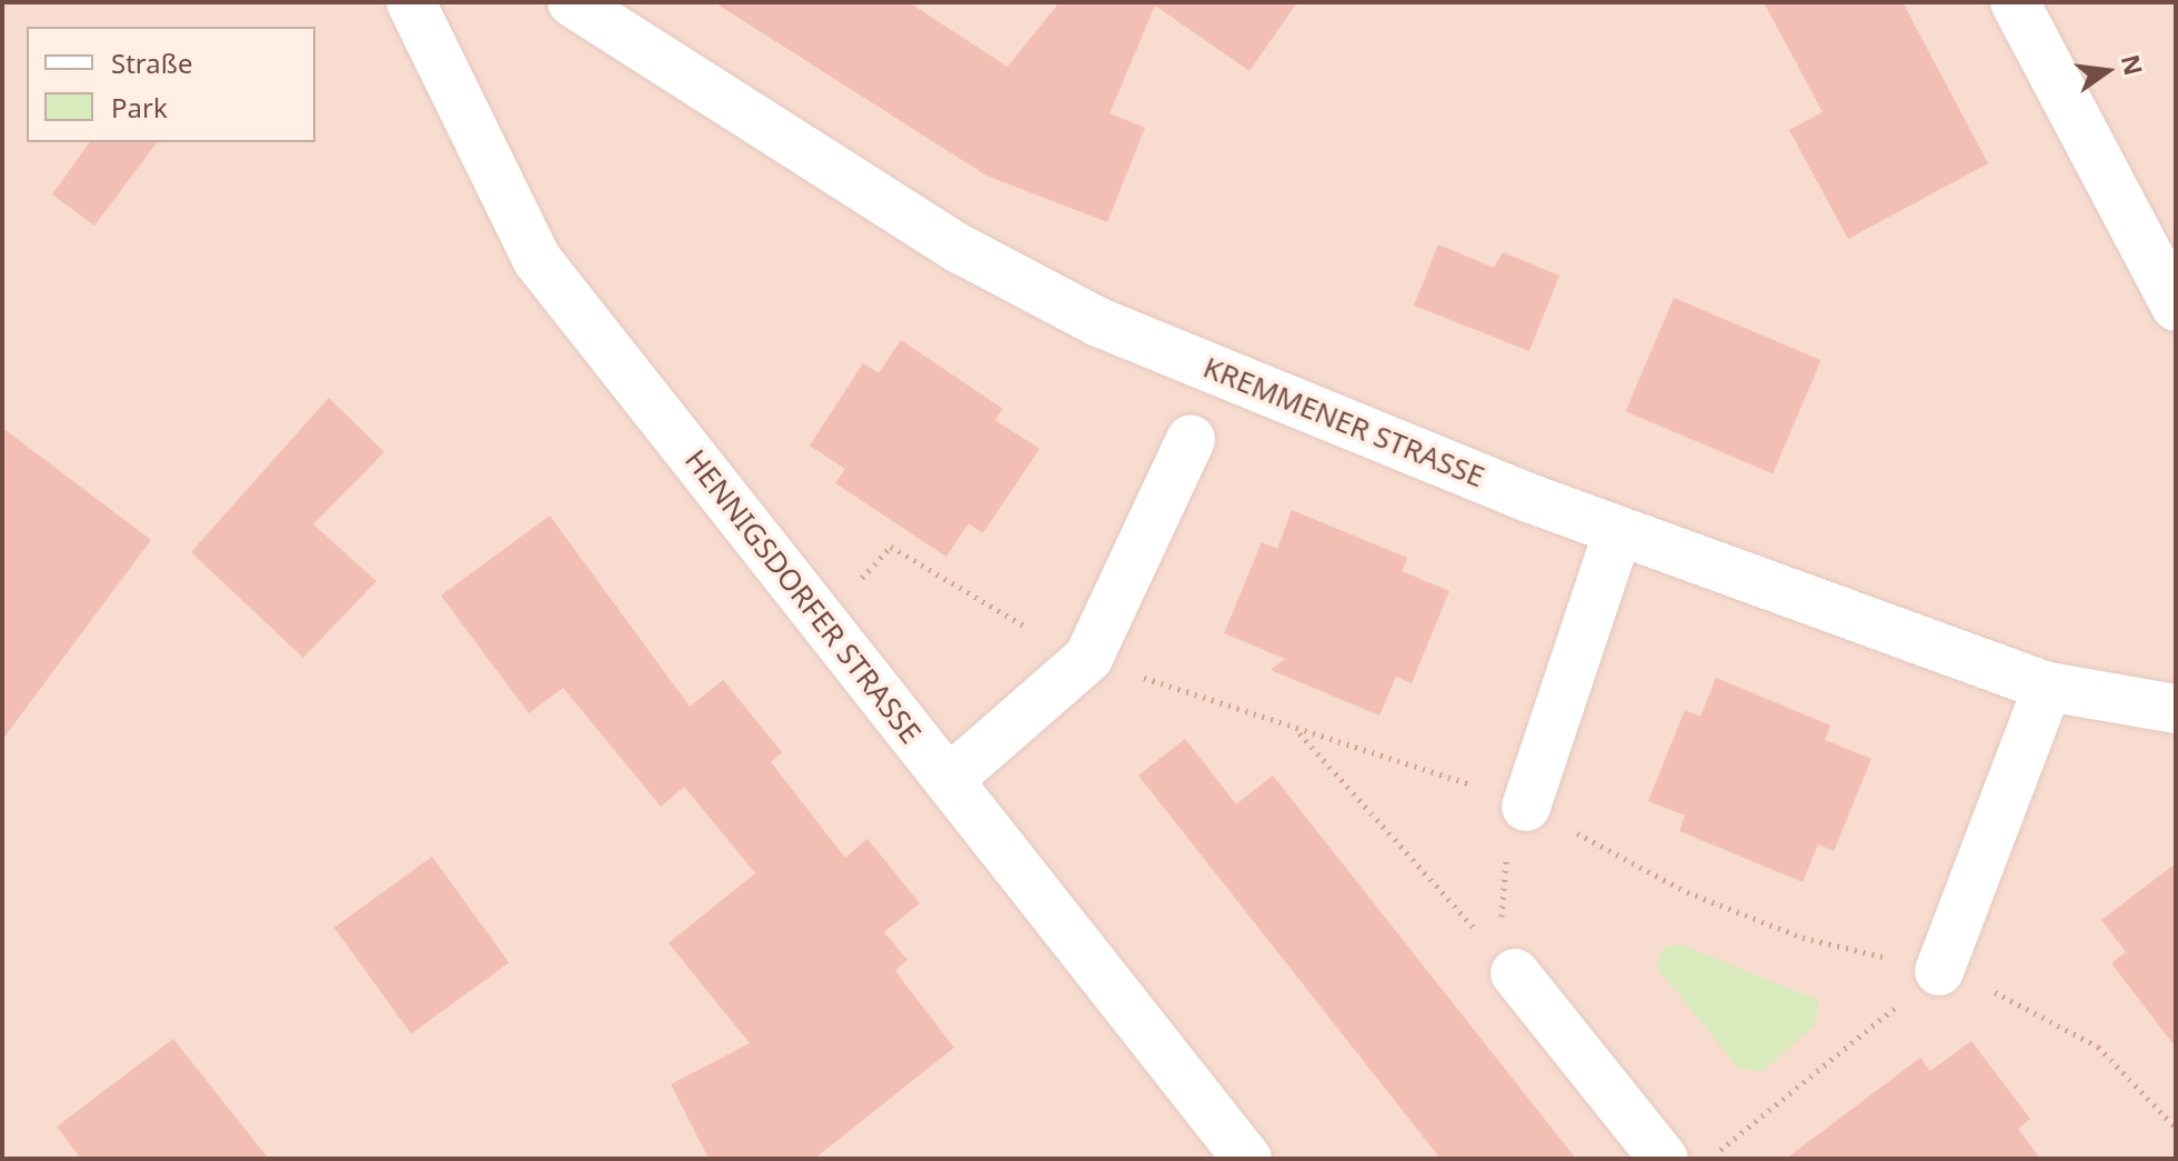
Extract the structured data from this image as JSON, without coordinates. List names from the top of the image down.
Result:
{
  "streets": {
    "street": ["KREMMENER STRASSE", "HENNIGSDORFER STRASSE"]
  },
  "legend": ["Straße", "Park"],
  "north": "right"
}
